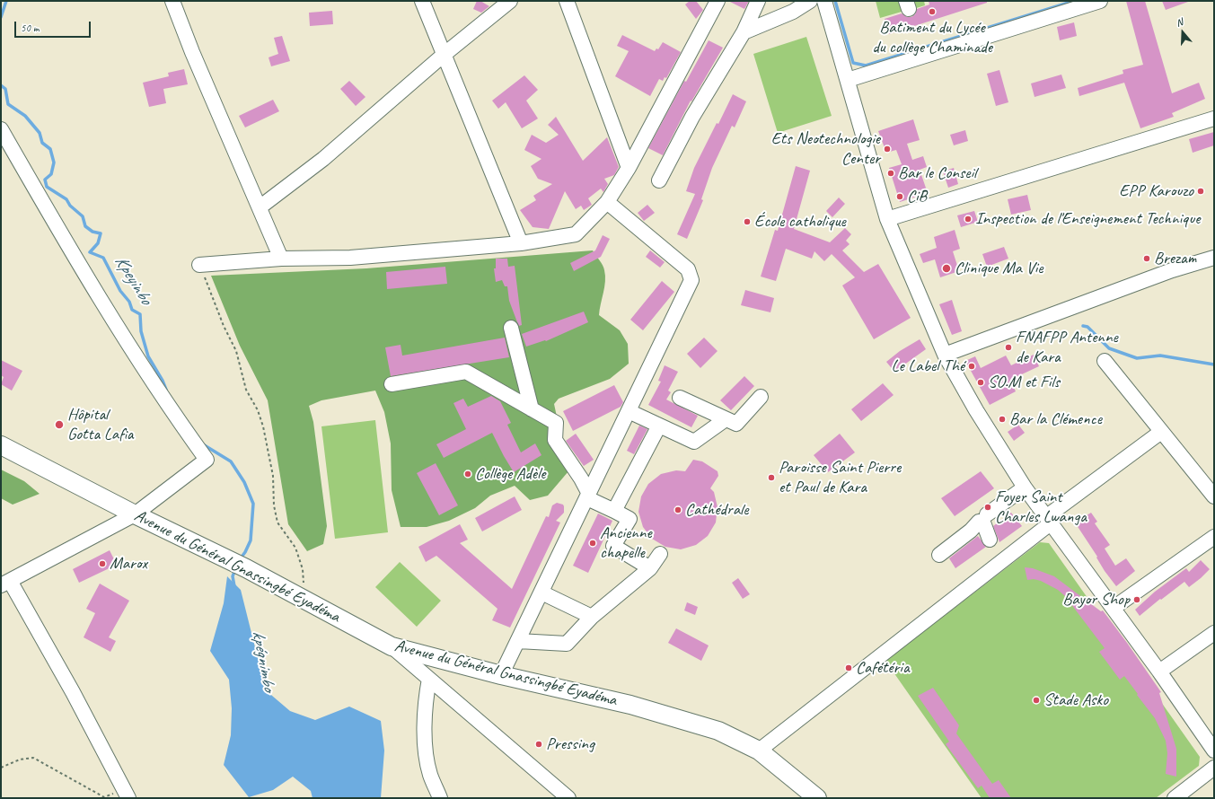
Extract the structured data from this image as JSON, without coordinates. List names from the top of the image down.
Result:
{
  "streets": {
    "main road": ["Avenue du Général Gnassingbé Eyadéma"]
  },
  "water": ["Kpeyinbo", "kpégnimbo"],
  "places": [
    "Batiment du Lycée du collège Chaminade",
    "Ets Neotechnologie Center",
    "Bar le Conseil",
    "EPP Karouzo",
    "CiB",
    "Inspection de l'Enseignement Technique",
    "École catholique",
    "Brezam",
    "Clinique Ma Vie",
    "FNAFPP Antenne de Kara",
    "Le Label Thé",
    "SO.M et Fils",
    "Bar la Clémence",
    "Hôpital Gotta Lafia",
    "Collège Adèle",
    "Paroisse Saint Pierre et Paul de Kara",
    "Foyer Saint Charles Lwanga",
    "Cathédrale",
    "Ancienne chapelle",
    "Marox",
    "Bayor Shop",
    "Cafétéria",
    "Stade Asko",
    "Pressing"
  ],
  "scale_bar": "50 m",
  "north": "top"
}
